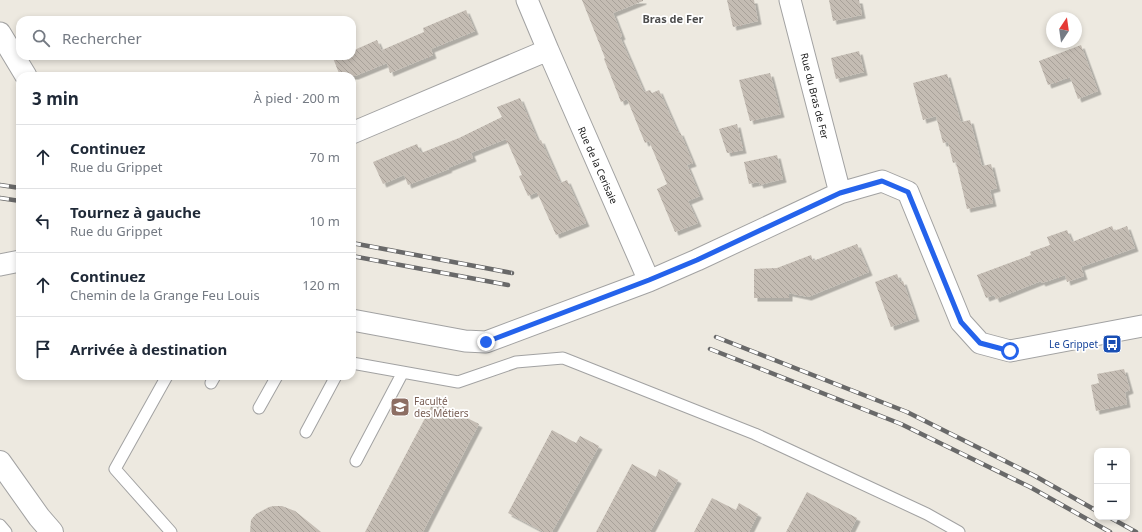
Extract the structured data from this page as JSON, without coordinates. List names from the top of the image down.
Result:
{
  "streets": {
    "street": ["Rue du Bras de Fer", "Rue de la Cerisaie"]
  },
  "districts": ["Bras de Fer"],
  "places": {
    "bus stop": ["Le Grippet"],
    "school or university": ["Faculté des Métiers"]
  },
  "north": "top",
  "page": {
    "search": "Rechercher",
    "heading": ["3 min", "À pied · 200 m"],
    "list": [
      ["Continuez", "Rue du Grippet", "70 m"],
      ["Tournez à gauche", "Rue du Grippet", "10 m"],
      ["Continuez", "Chemin de la Grange Feu Louis", "120 m"],
      "Arrivée à destination"
    ],
    "map_buttons": ["+", "−"]
  }
}
